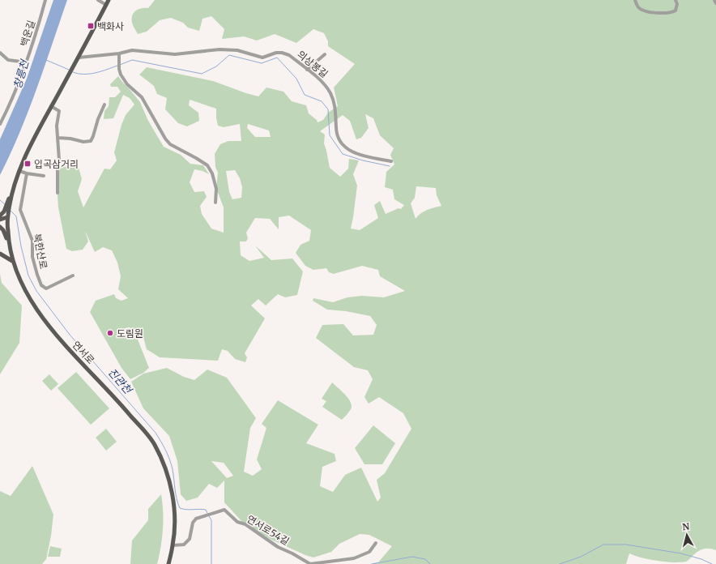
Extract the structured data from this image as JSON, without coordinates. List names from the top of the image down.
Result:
{
  "streets": {
    "main road": ["연서로"],
    "street": [
      "백운길",
      "의상봉길",
      "북한산로",
      "연서로54길"
    ]
  },
  "crossings": [
    ["연서로", "연서로54길"]
  ],
  "water": ["창릉천", "진관천"],
  "places": {
    "transit": ["백화사", "입곡삼거리"],
    "other": ["도림원"]
  },
  "north": "top"
}
